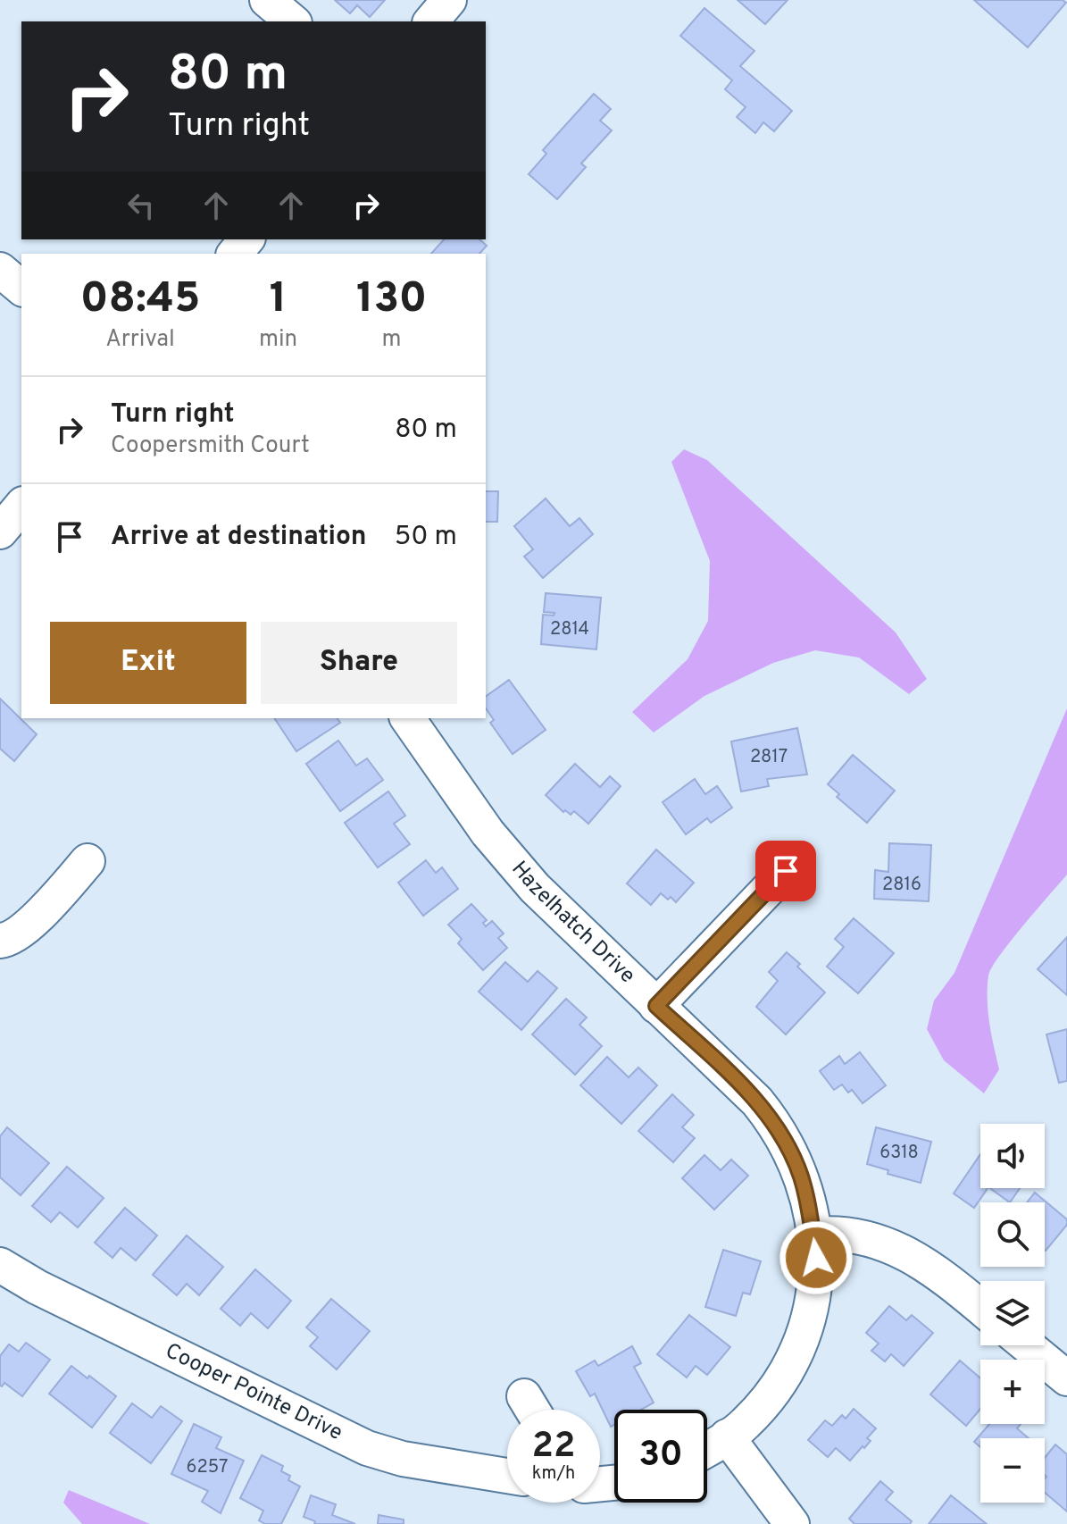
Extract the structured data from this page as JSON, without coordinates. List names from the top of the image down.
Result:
{
  "streets": {
    "street": ["Hazelhatch Drive", "Cooper Pointe Drive"]
  },
  "house_numbers": [
    "2814",
    "2817",
    "2816",
    "6318",
    "6257"
  ],
  "page": {
    "turn": ["80 m", "Turn right"],
    "eta": [
      "08:45",
      "Arrival",
      "1",
      "min",
      "130",
      "m"
    ],
    "list": [
      {
        "name": "Turn right",
        "note": "Coopersmith Court",
        "value": "80 m"
      },
      {
        "name": "Arrive at destination",
        "value": "50 m"
      }
    ],
    "buttons": ["Exit", "Share"],
    "map_buttons": ["+", "−"],
    "speed": "22 km/h",
    "limit": "30"
  }
}
